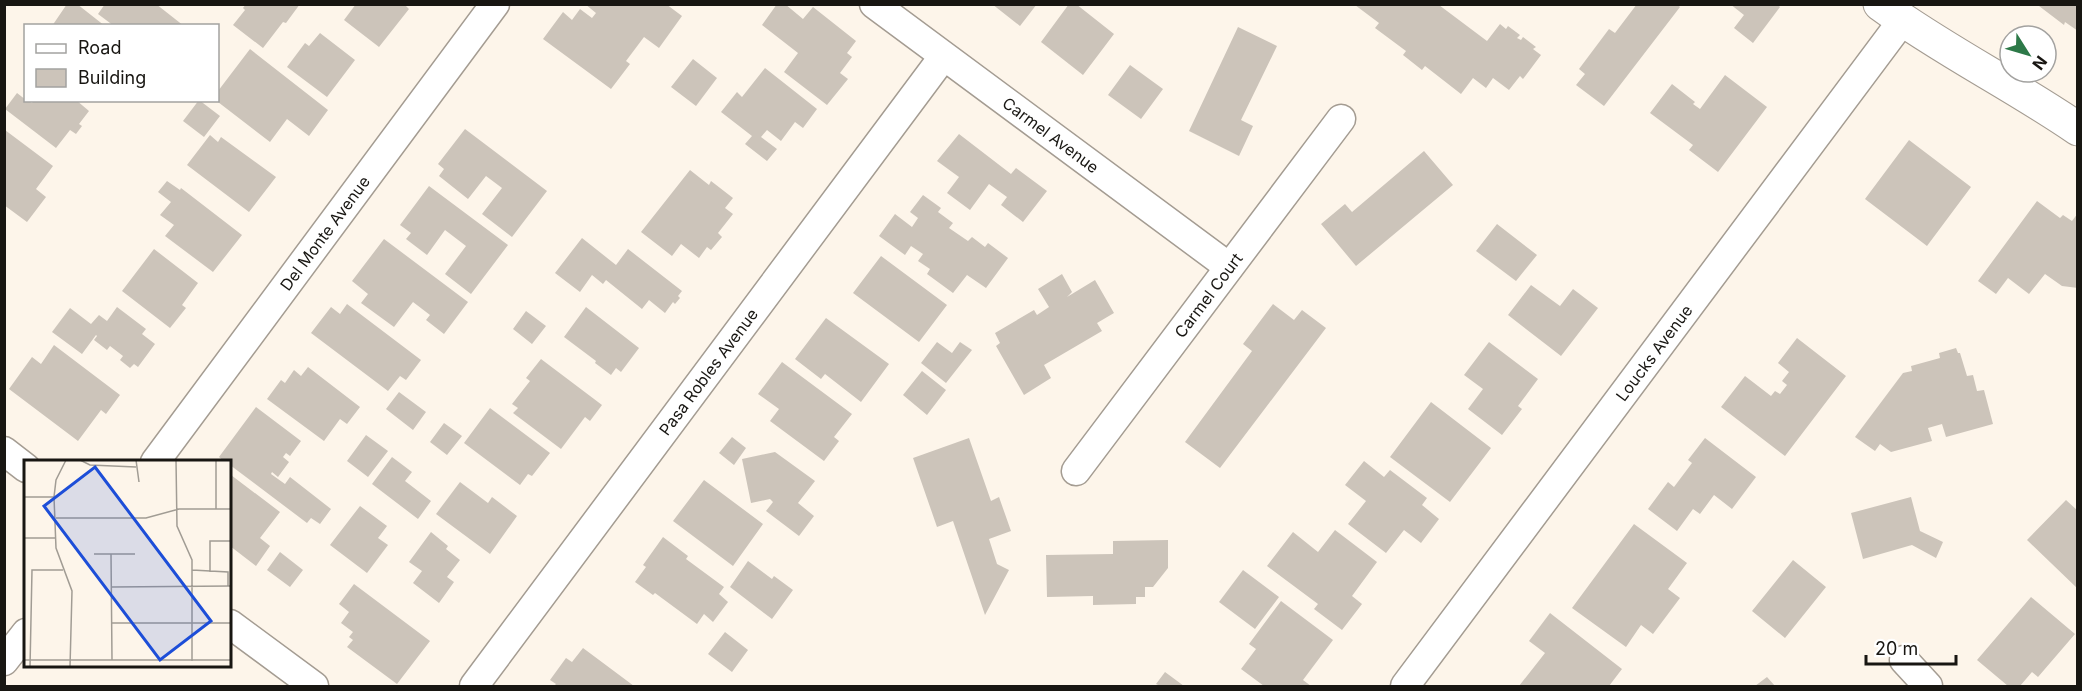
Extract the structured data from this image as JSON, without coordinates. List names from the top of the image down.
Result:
{
  "streets": {
    "street": [
      "Carmel Avenue",
      "Del Monte Avenue",
      "Carmel Court",
      "Loucks Avenue",
      "Pasa Robles Avenue"
    ]
  },
  "crossings": [
    ["Carmel Avenue", "Carmel Court"],
    ["Carmel Avenue", "Pasa Robles Avenue"]
  ],
  "legend": ["Road", "Building"],
  "scale_bar": "20 m",
  "north": "bottom right"
}
